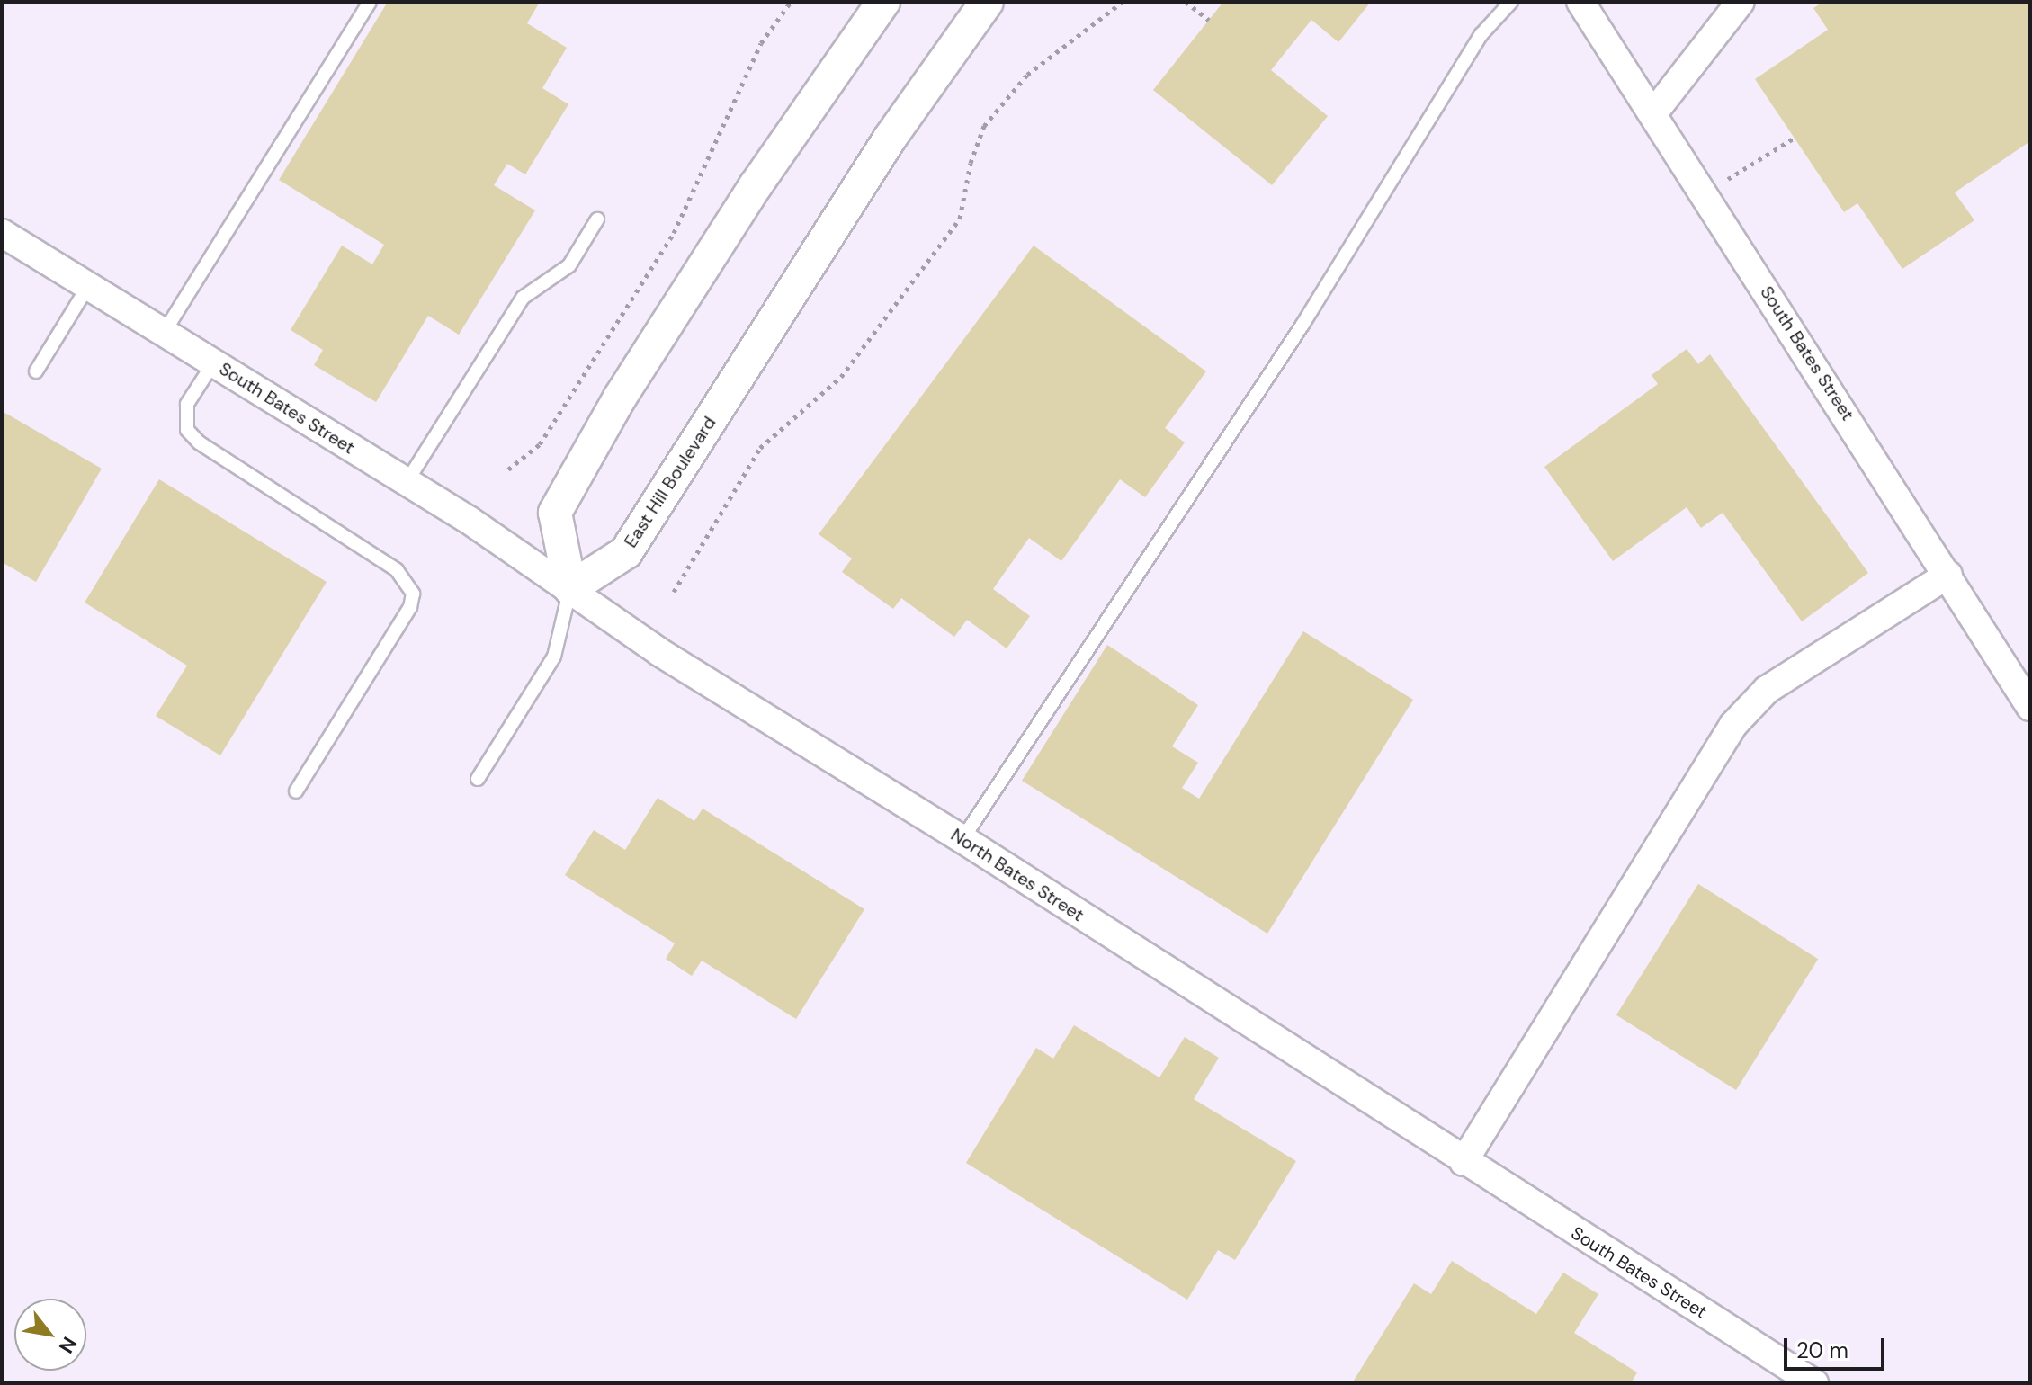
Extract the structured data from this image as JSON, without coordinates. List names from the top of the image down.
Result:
{
  "streets": {
    "street": ["South Bates Street", "East Hill Boulevard", "North Bates Street"]
  },
  "crossings": [
    ["South Bates Street", "East Hill Boulevard"],
    ["South Bates Street", "North Bates Street"],
    ["East Hill Boulevard", "North Bates Street"]
  ],
  "scale_bar": "20 m",
  "north": "bottom right"
}
